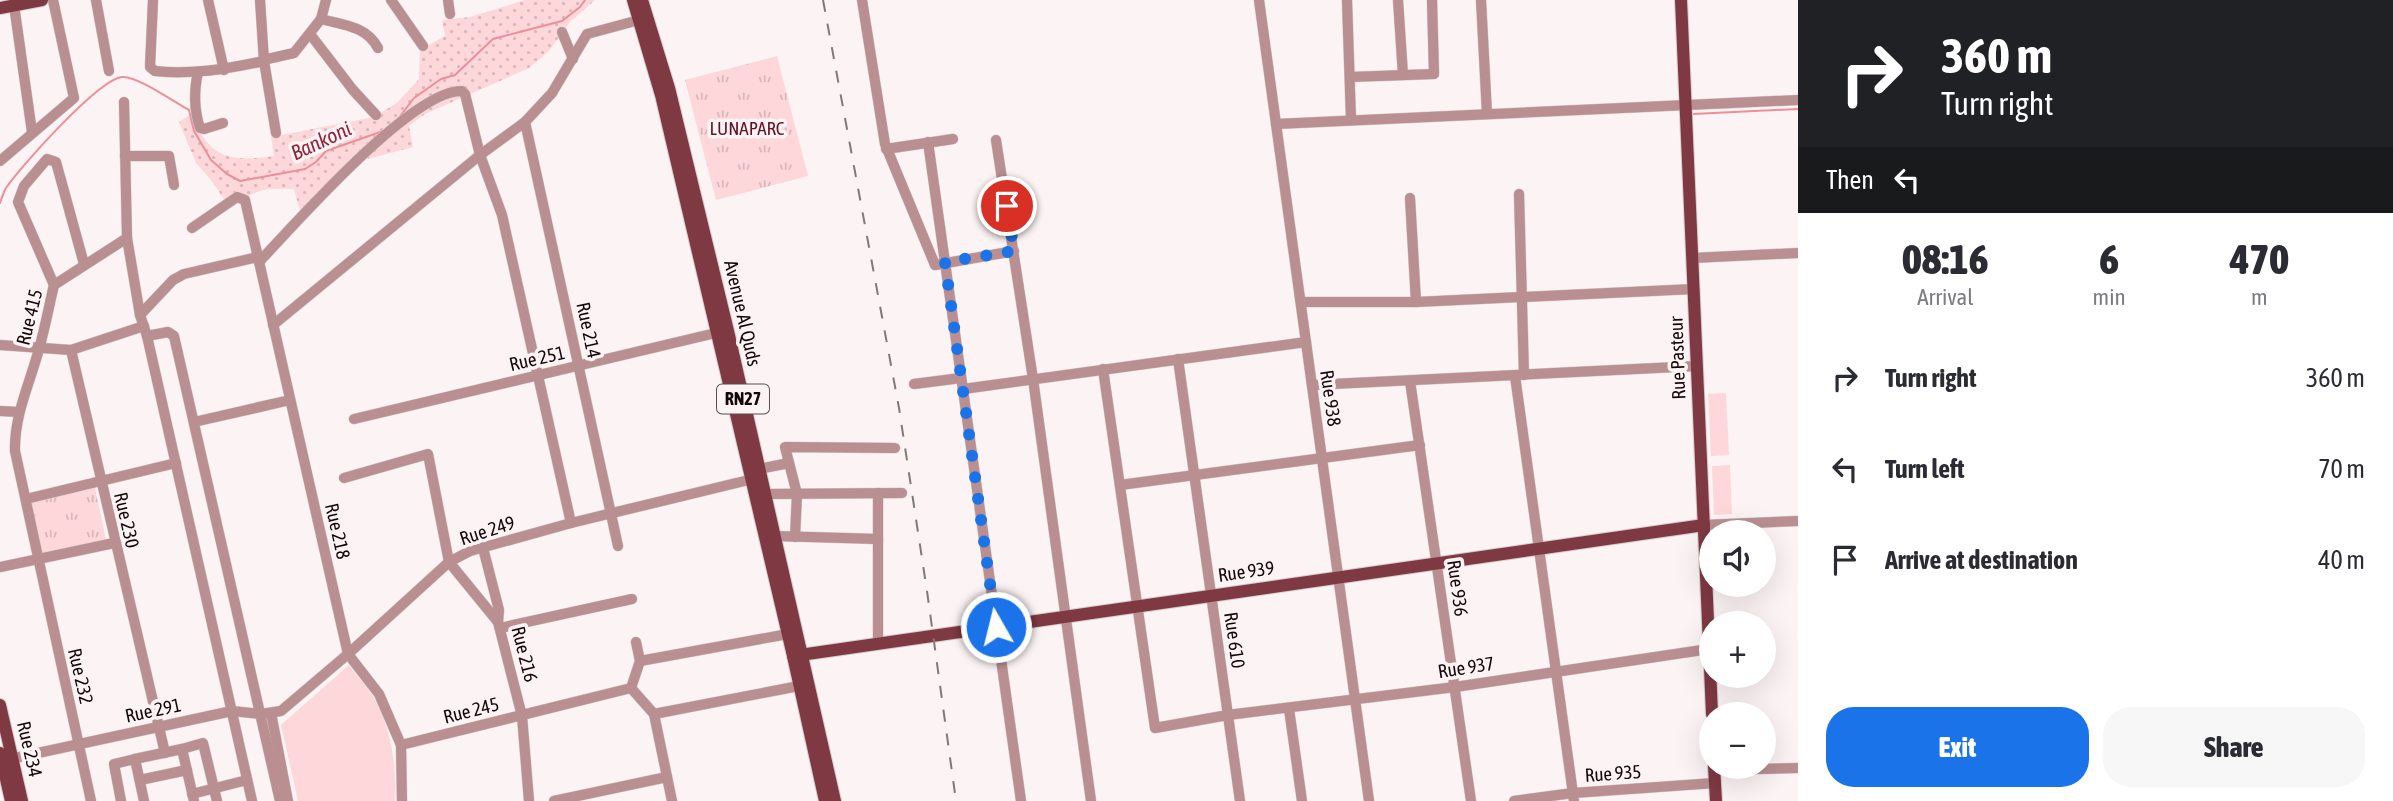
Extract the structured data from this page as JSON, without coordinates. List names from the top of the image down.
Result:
{
  "streets": {
    "main road": [
      "Avenue Al Quds",
      "Rue Pasteur",
      "RN27",
      "Rue 939",
      "Rue 234"
    ],
    "street": [
      "Rue 415",
      "Rue 214",
      "Rue 251",
      "Rue 938",
      "Rue 230",
      "Rue 249",
      "Rue 218",
      "Rue 936",
      "Rue 610",
      "Rue 216",
      "Rue 937",
      "Rue 232",
      "Rue 291",
      "Rue 245",
      "Rue 935"
    ]
  },
  "crossings": [
    ["Avenue Al Quds", "Rue 251"],
    ["Avenue Al Quds", "Rue 249"],
    ["Avenue Al Quds", "Rue 939"],
    ["Rue 415", "Rue 232"],
    ["Rue 214", "Rue 251"],
    ["Rue 214", "Rue 249"],
    ["Rue 938", "Rue 939"],
    ["Rue 938", "Rue 937"],
    ["Rue 230", "Rue 291"],
    ["Rue 249", "Rue 218"],
    ["Rue 249", "Rue 216"],
    ["Rue 218", "Rue 245"],
    ["Rue 939", "Rue 936"],
    ["Rue 939", "Rue 610"],
    ["Rue 939", "Rue 937"],
    ["Rue 936", "Rue 937"],
    ["Rue 610", "Rue 937"],
    ["Rue 216", "Rue 245"],
    ["Rue 232", "Rue 291"],
    ["Rue 291", "Rue 234"]
  ],
  "water": ["Bankoni"],
  "parks": ["LUNAPARC"],
  "page": {
    "turn": ["360 m", "Turn right"],
    "then": "Then",
    "eta": [
      "08:16",
      "Arrival",
      "6",
      "min",
      "470",
      "m"
    ],
    "list": [
      {
        "name": "Turn right",
        "value": "360 m"
      },
      {
        "name": "Turn left",
        "value": "70 m"
      },
      {
        "name": "Arrive at destination",
        "value": "40 m"
      }
    ],
    "map_buttons": ["+", "−"],
    "buttons": ["Exit", "Share"]
  }
}
